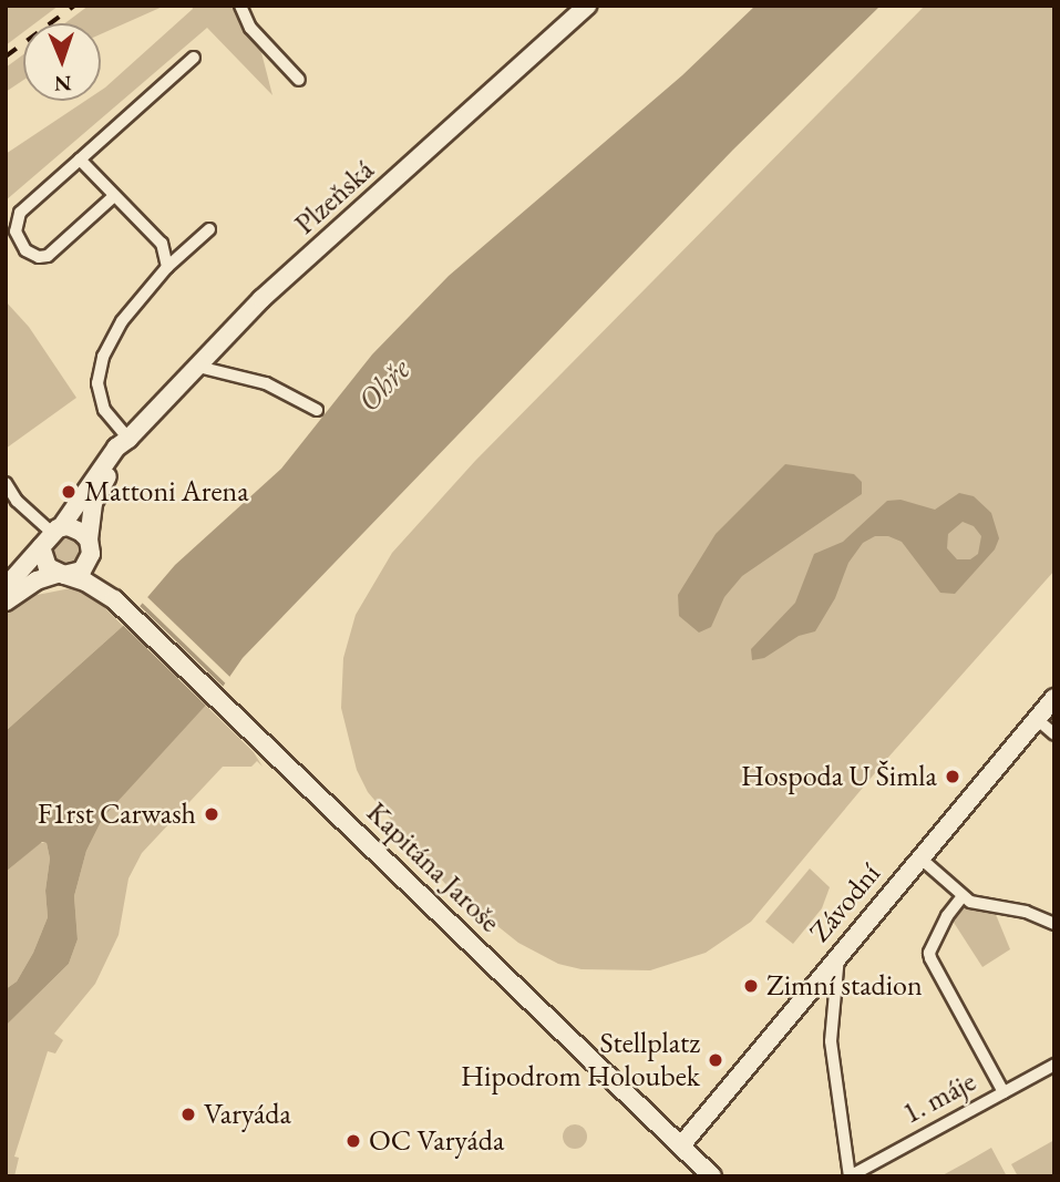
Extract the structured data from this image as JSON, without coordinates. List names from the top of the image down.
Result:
{
  "streets": {
    "street": [
      "Plzeňská",
      "Kapitána Jaroše",
      "Závodní",
      "1. máje"
    ]
  },
  "crossings": [
    ["Plzeňská", "Kapitána Jaroše"],
    ["Kapitána Jaroše", "Závodní"],
    ["Závodní", "1. máje"]
  ],
  "water": ["Ohře"],
  "places": [
    "Mattoni Arena",
    "Hospoda U Šimla",
    "F1rst Carwash",
    "Zimní stadion",
    "Stellplatz Hipodrom Holoubek",
    "Varyáda",
    "OC Varyáda"
  ],
  "north": "bottom"
}
